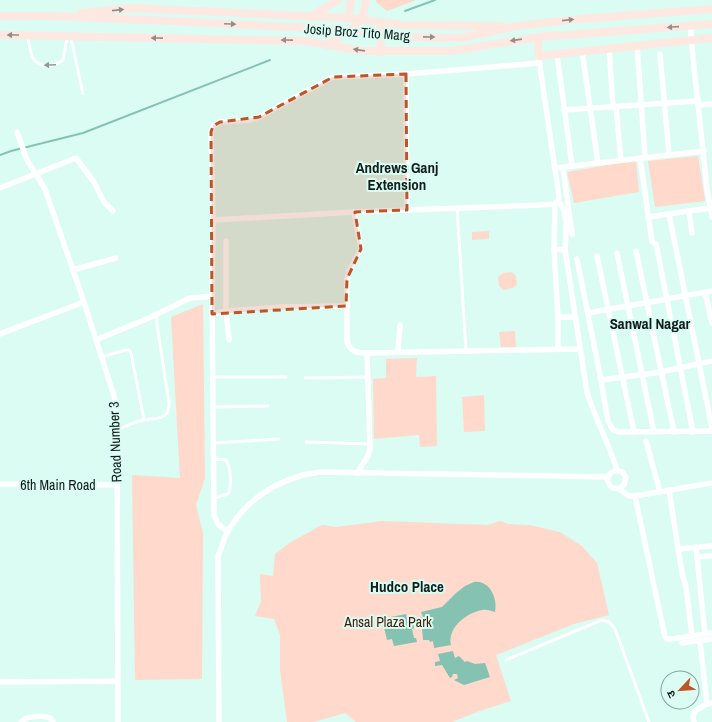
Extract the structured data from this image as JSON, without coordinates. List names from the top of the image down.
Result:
{
  "streets": {
    "main road": ["Josip Broz Tito Marg"],
    "street": ["Road Number 3", "6th Main Road"]
  },
  "crossings": [
    ["Road Number 3", "6th Main Road"]
  ],
  "districts": ["Andrews Ganj Extension", "Sanwal Nagar", "Hudco Place"],
  "parks": ["Ansal Plaza Park"],
  "north": "bottom left"
}
